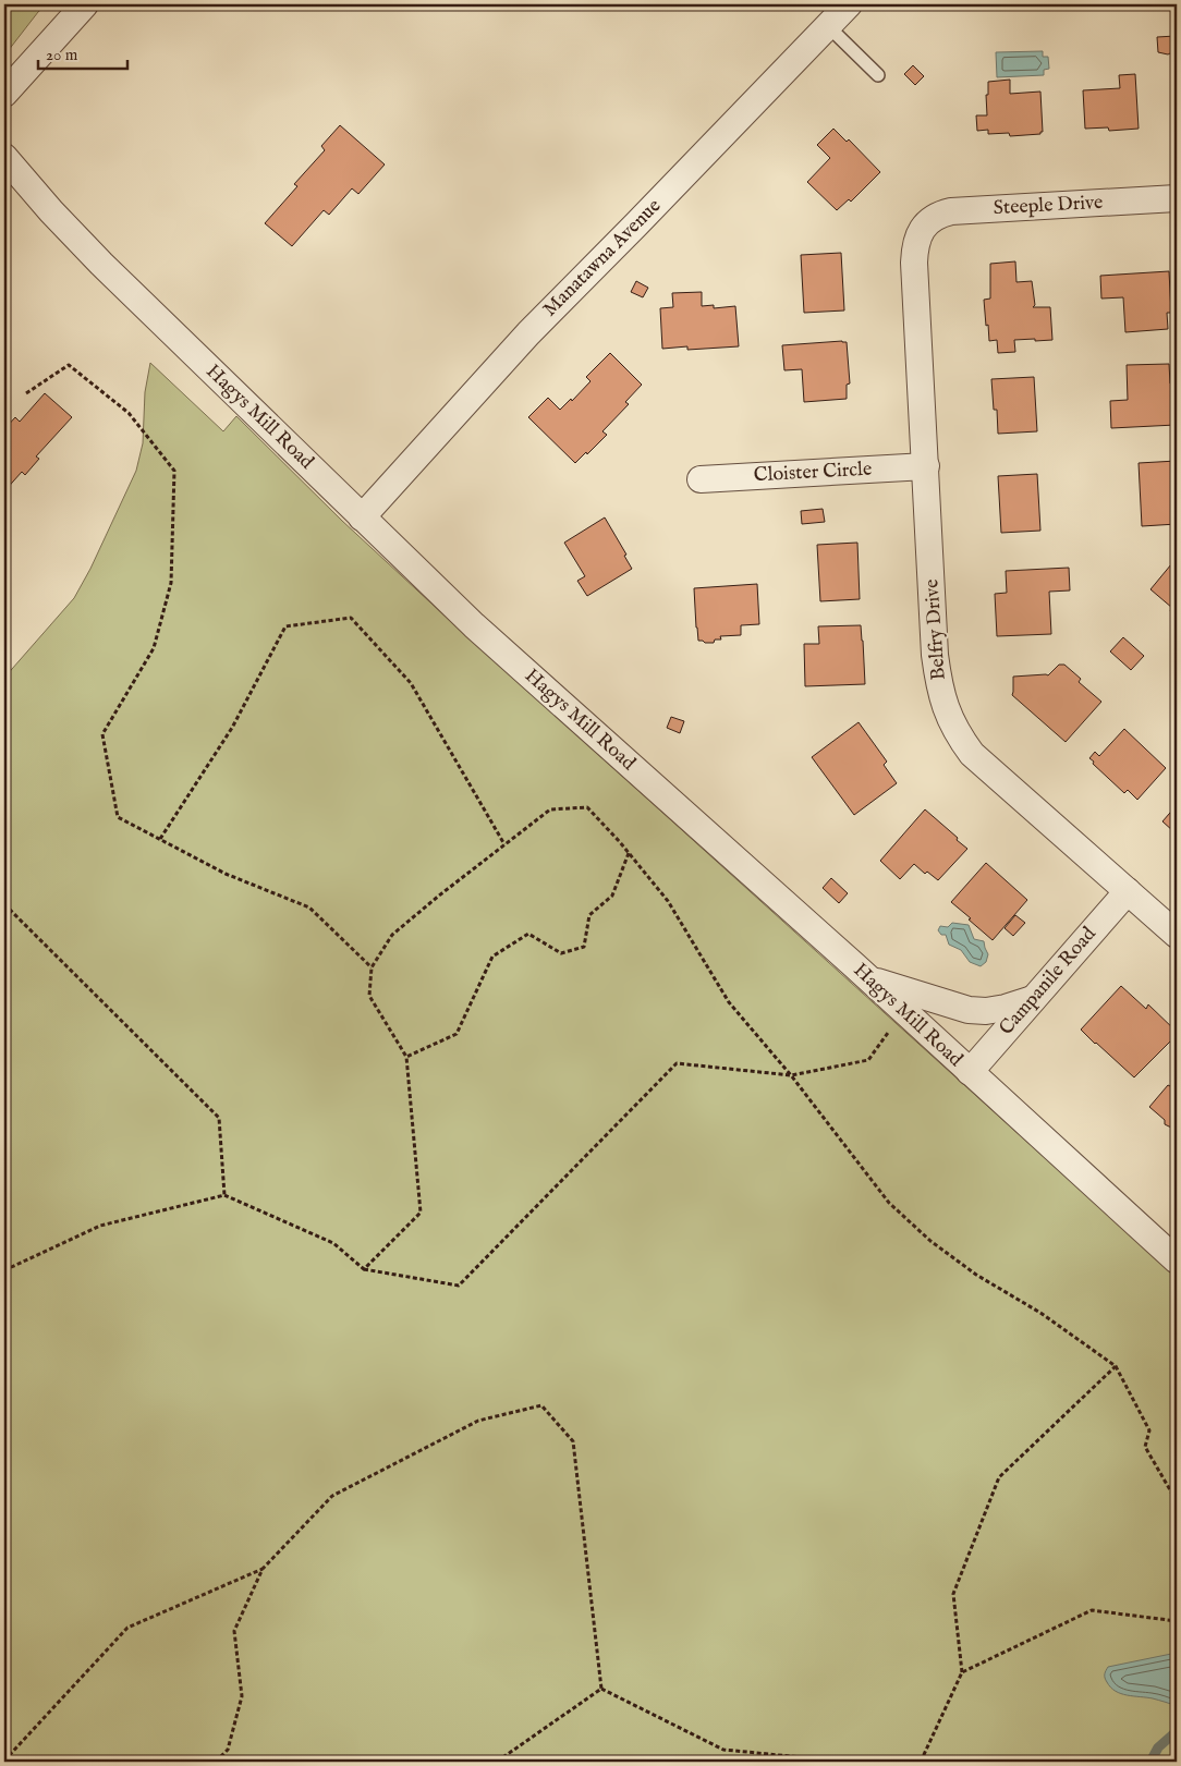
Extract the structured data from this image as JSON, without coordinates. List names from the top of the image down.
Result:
{
  "streets": {
    "street": [
      "Steeple Drive",
      "Manatawna Avenue",
      "Hagys Mill Road",
      "Cloister Circle",
      "Belfry Drive",
      "Campanile Road"
    ]
  },
  "crossings": [
    ["Steeple Drive", "Belfry Drive"],
    ["Manatawna Avenue", "Hagys Mill Road"],
    ["Hagys Mill Road", "Campanile Road"],
    ["Cloister Circle", "Belfry Drive"],
    ["Belfry Drive", "Campanile Road"]
  ],
  "scale_bar": "20 m"
}
